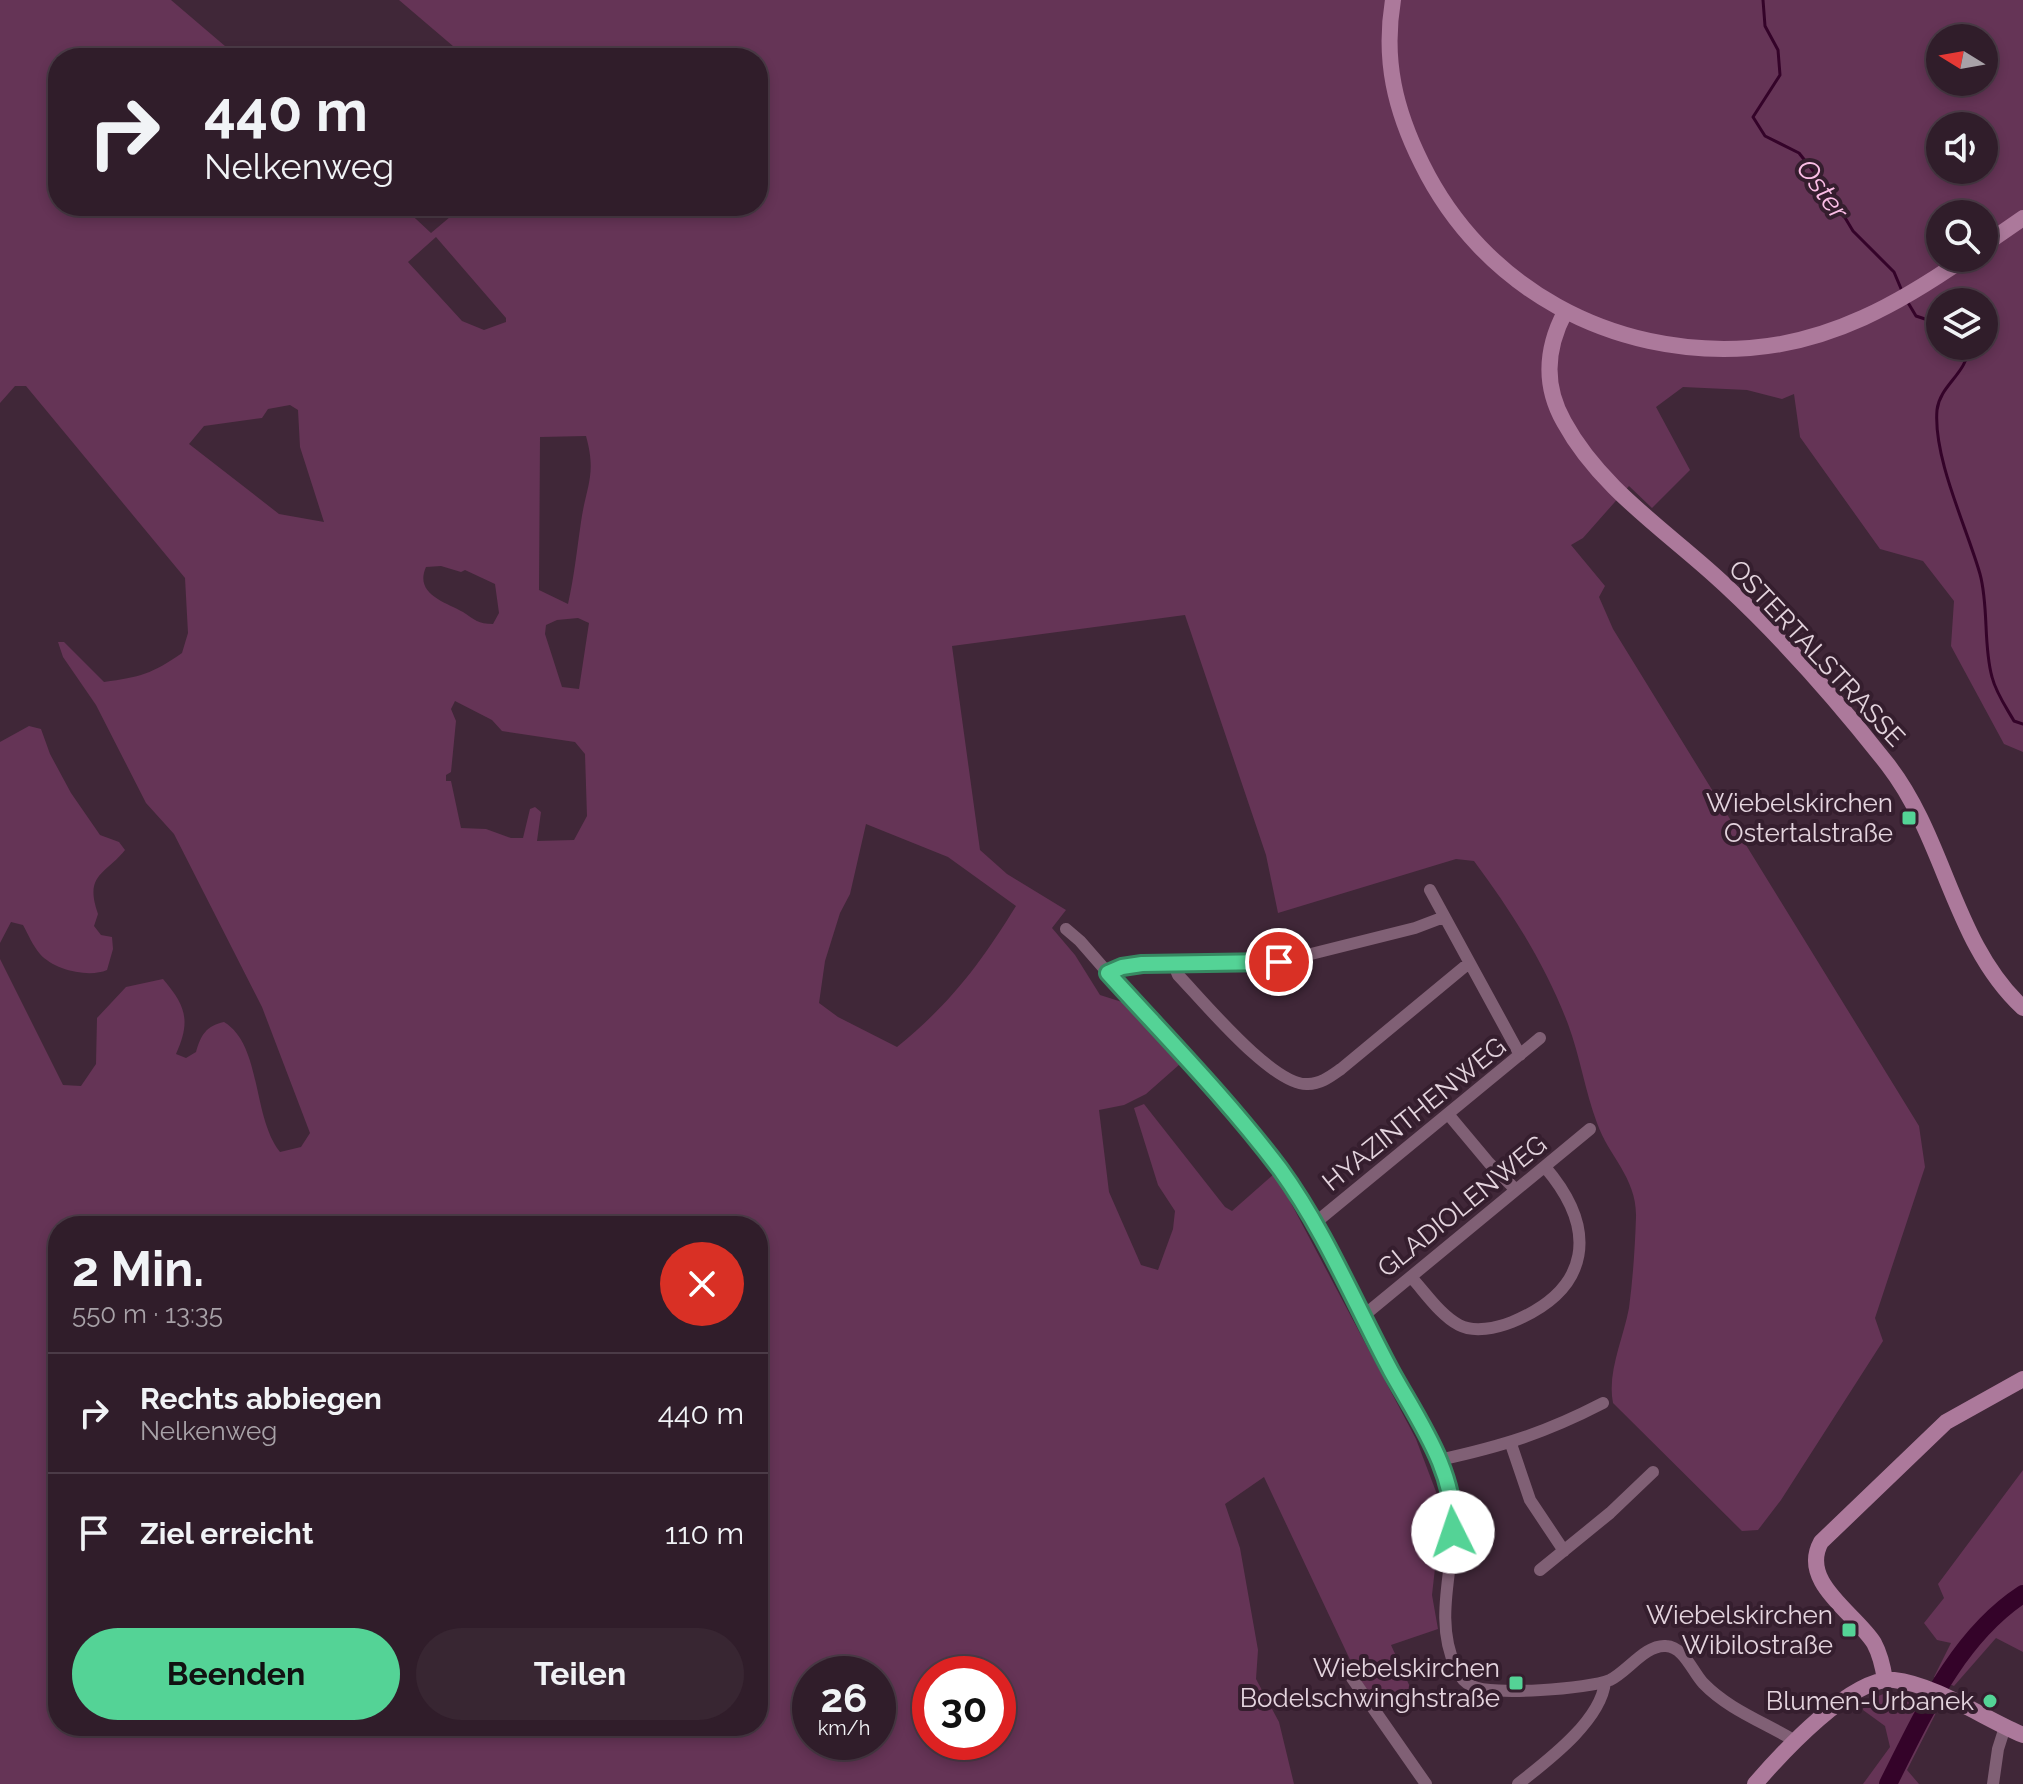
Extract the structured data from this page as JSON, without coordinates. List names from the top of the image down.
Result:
{
  "streets": {
    "main road": ["OSTERTALSTRASSE"],
    "street": ["HYAZINTHENWEG", "GLADIOLENWEG"]
  },
  "water": ["Oster"],
  "places": {
    "transit": ["Wiebelskirchen Ostertalstraße", "Wiebelskirchen Wibilostraße", "Wiebelskirchen Bodelschwinghstraße"],
    "other": ["Blumen-Urbanek"]
  },
  "north": "left",
  "page": {
    "turn": ["440 m", "Nelkenweg"],
    "heading": ["2 Min.", "550 m · 13:35"],
    "list": [
      {
        "name": "Rechts abbiegen",
        "note": "Nelkenweg",
        "value": "440 m"
      },
      {
        "name": "Ziel erreicht",
        "value": "110 m"
      }
    ],
    "buttons": ["Beenden", "Teilen"],
    "speed": "26 km/h",
    "limit": "30"
  }
}
